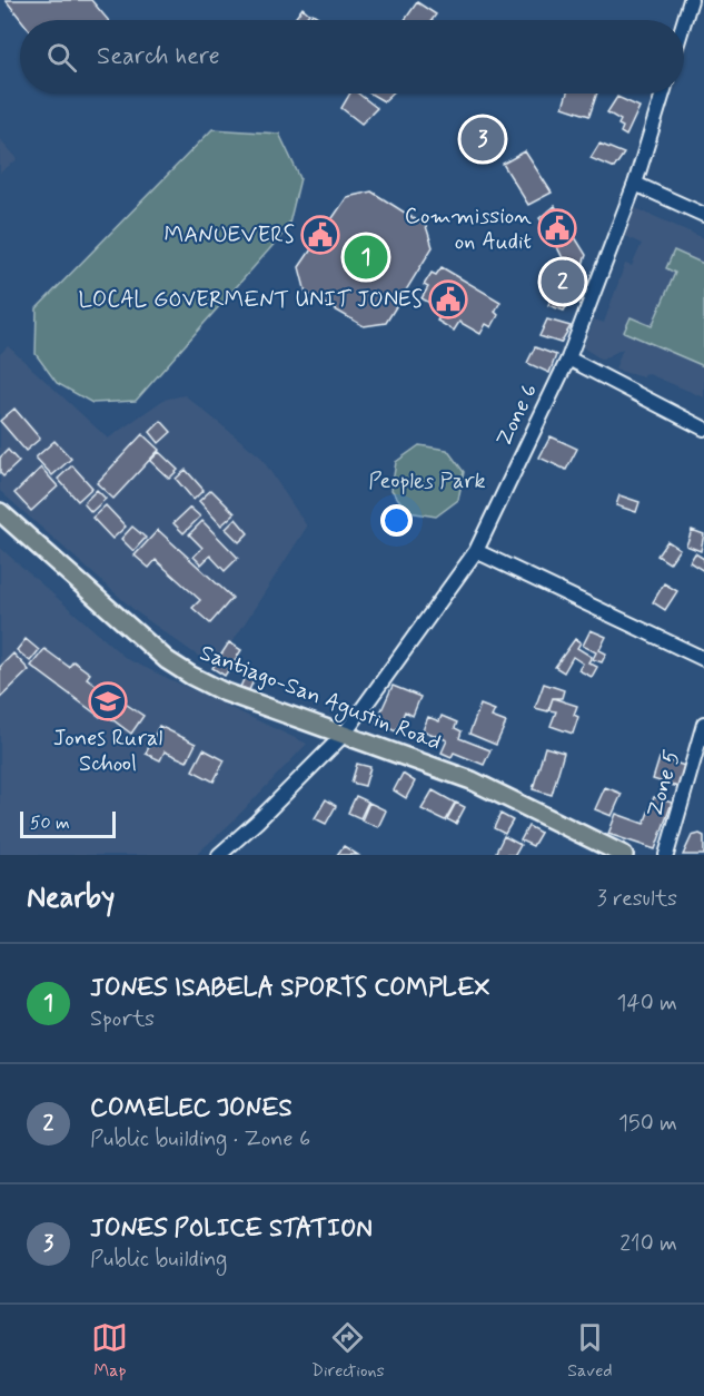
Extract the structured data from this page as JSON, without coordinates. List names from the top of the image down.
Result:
{
  "streets": {
    "main road": ["Santiago-San Agustin Road"],
    "street": ["Zone 6", "Zone 5"]
  },
  "crossings": [
    ["Zone 6", "Santiago-San Agustin Road"]
  ],
  "parks": ["Peoples Park"],
  "places": {
    "public building": ["Commission on Audit", "MANUEVERS", "LOCAL GOVERMENT UNIT JONES"],
    "school or university": ["Jones Rural School"]
  },
  "scale_bar": "50 m",
  "page": {
    "search": "Search here",
    "pins": ["3", "1", "2"],
    "scale": "50 m",
    "heading": ["Nearby", "3 results"],
    "list": [
      {
        "mark": "1",
        "name": "JONES ISABELA SPORTS COMPLEX",
        "note": "Sports",
        "value": "140 m"
      },
      {
        "mark": "2",
        "name": "COMELEC JONES",
        "note": "Public building · Zone 6",
        "value": "150 m"
      },
      {
        "mark": "3",
        "name": "JONES POLICE STATION",
        "note": "Public building",
        "value": "210 m"
      }
    ],
    "nav": ["Map", "Directions", "Saved"]
  }
}
